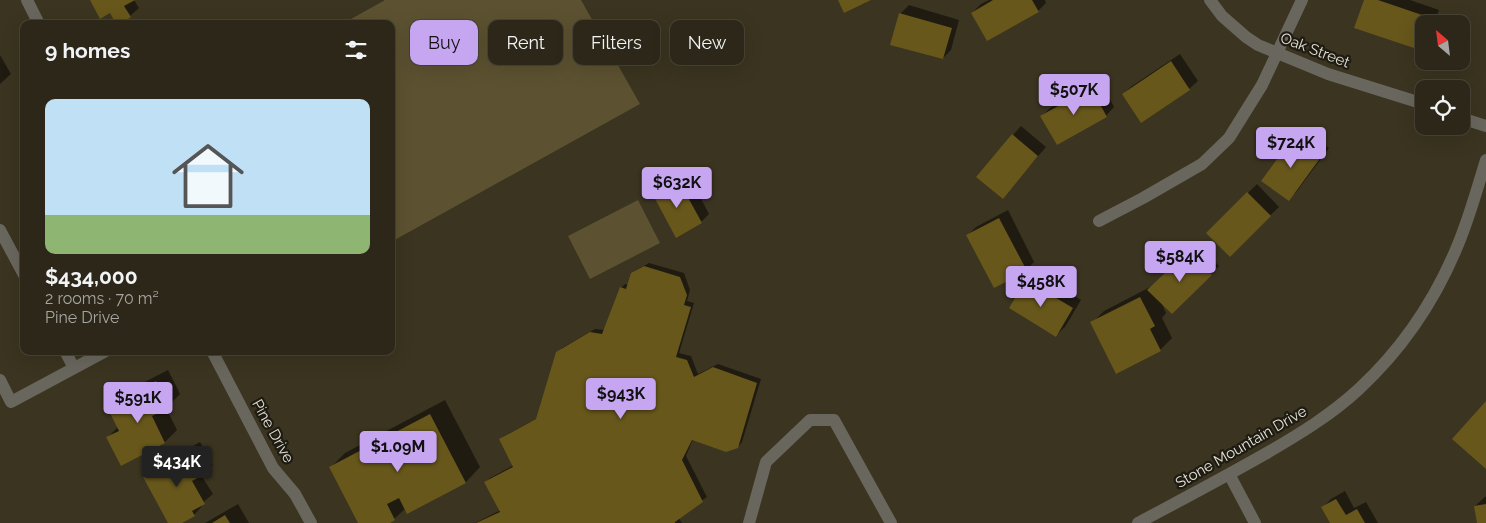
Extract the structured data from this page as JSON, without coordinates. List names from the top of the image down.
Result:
{
  "streets": {
    "street": ["Oak Street", "Pine Drive", "Stone Mountain Drive"]
  },
  "north": "top left",
  "page": {
    "chip": [
      "Buy",
      "Rent",
      "Filters",
      "New"
    ],
    "heading": "9 homes",
    "price": [
      "$507K",
      "$724K",
      "$632K",
      "$584K",
      "$458K",
      "$943K",
      "$591K",
      "$1.09M",
      "$434K"
    ],
    "list": [
      {
        "name": "$434,000",
        "note": "2 rooms · 70 m² · Pine Drive"
      }
    ]
  }
}
